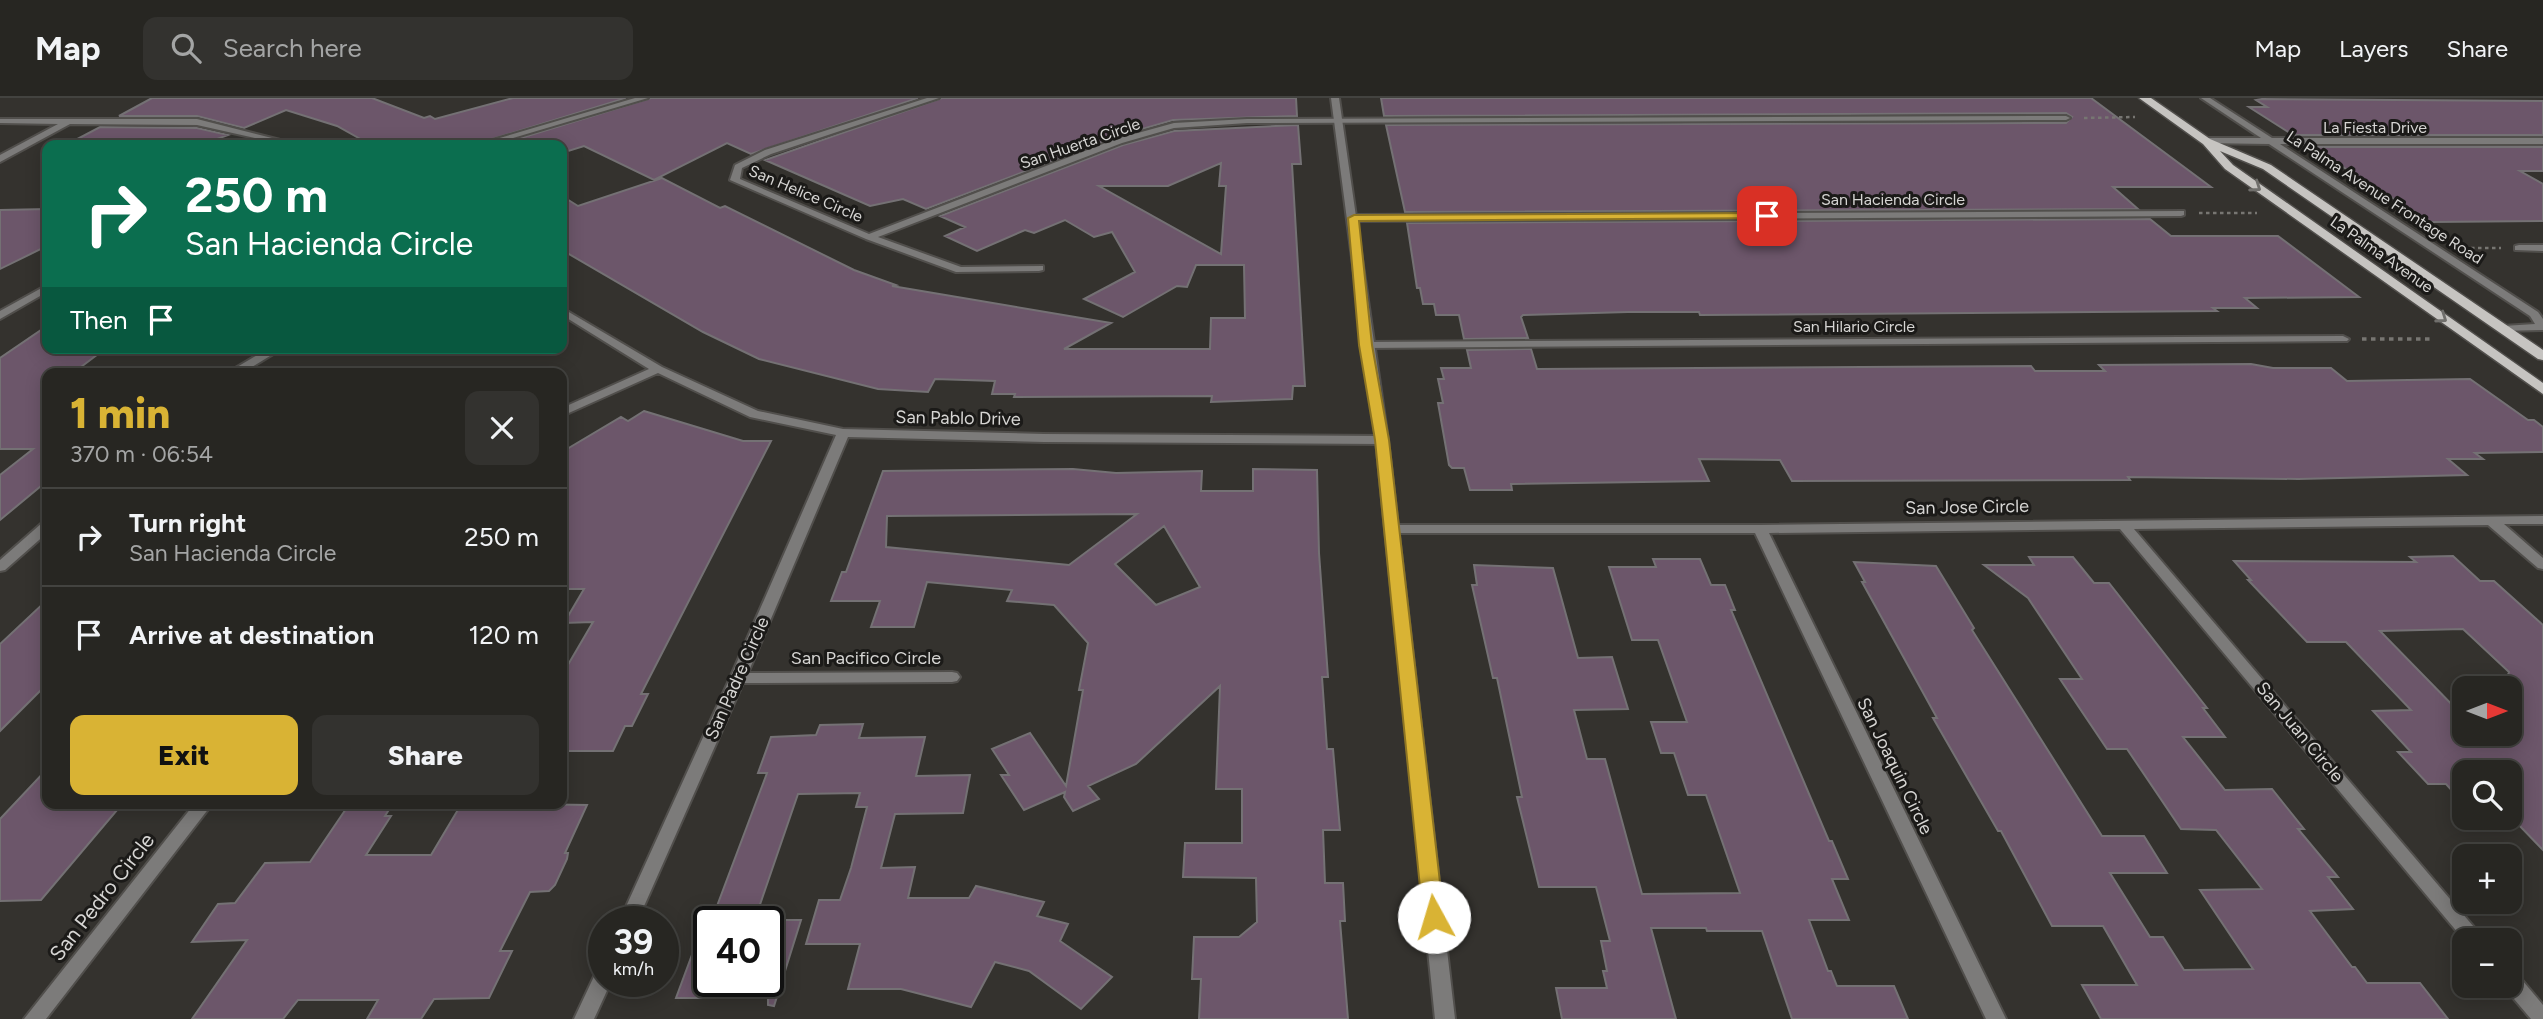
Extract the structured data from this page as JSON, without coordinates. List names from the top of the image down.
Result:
{
  "streets": {
    "main road": ["La Palma Avenue"],
    "street": [
      "La Fiesta Drive",
      "San Huerta Circle",
      "San Helice Circle",
      "La Palma Avenue Frontage Road",
      "San Hacienda Circle",
      "San Hilario Circle",
      "San Pablo Drive",
      "San Jose Circle",
      "San Pacifico Circle",
      "San Padre Circle",
      "San Juan Circle",
      "San Joaquin Circle",
      "San Pedro Circle"
    ]
  },
  "crossings": [
    ["La Fiesta Drive", "La Palma Avenue Frontage Road"],
    ["La Fiesta Drive", "La Palma Avenue"],
    ["San Huerta Circle", "San Helice Circle"],
    ["La Palma Avenue Frontage Road", "La Palma Avenue"],
    ["San Pablo Drive", "San Padre Circle"],
    ["San Jose Circle", "San Juan Circle"],
    ["San Jose Circle", "San Joaquin Circle"],
    ["San Pacifico Circle", "San Padre Circle"]
  ],
  "north": "right",
  "page": {
    "header": "Map",
    "search": "Search here",
    "nav": ["Map", "Layers", "Share"],
    "turn": ["250 m", "San Hacienda Circle"],
    "then": "Then",
    "heading": ["1 min", "370 m · 06:54"],
    "list": [
      {
        "name": "Turn right",
        "note": "San Hacienda Circle",
        "value": "250 m"
      },
      {
        "name": "Arrive at destination",
        "value": "120 m"
      }
    ],
    "map_buttons": ["+", "−"],
    "buttons": ["Exit", "Share"],
    "speed": "39 km/h",
    "limit": "40"
  }
}
